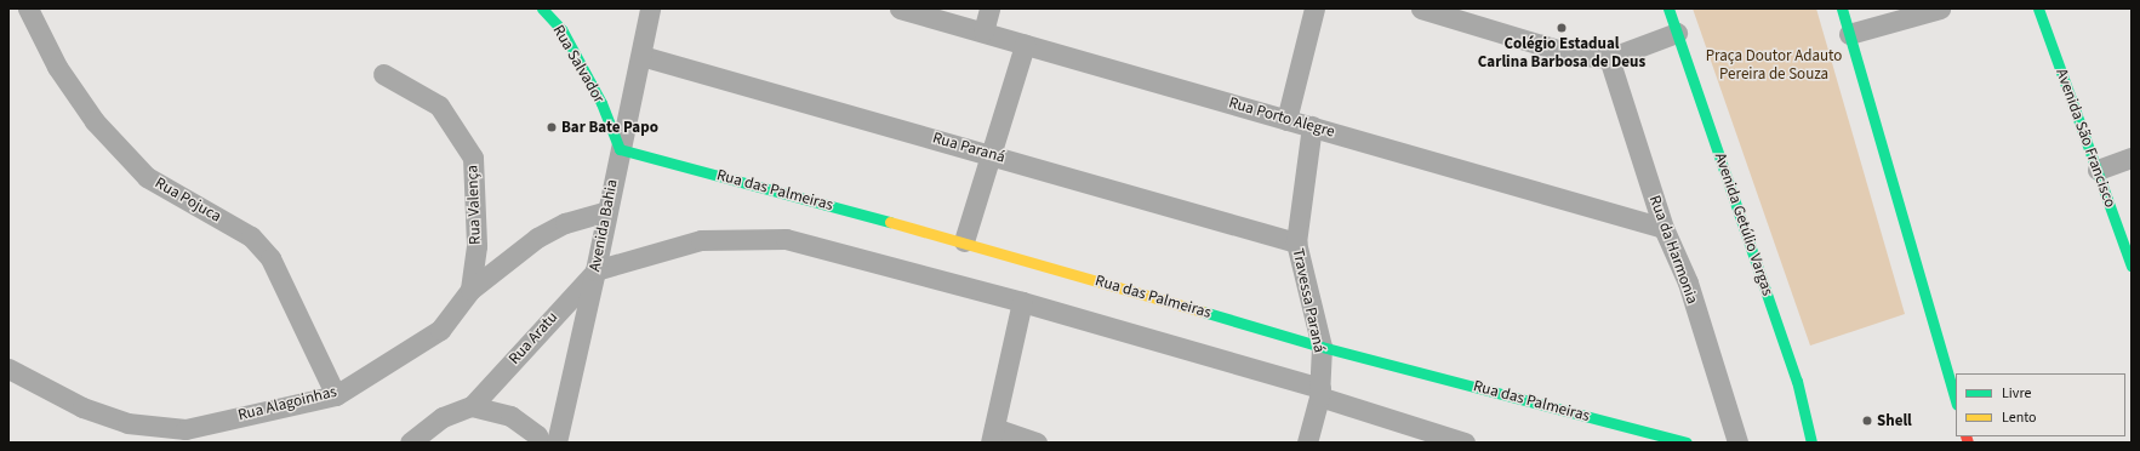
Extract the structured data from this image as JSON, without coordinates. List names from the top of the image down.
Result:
{
  "streets": {
    "street": [
      "Rua Salvador",
      "Rua Porto Alegre",
      "Avenida São Francisco",
      "Rua Paraná",
      "Rua das Palmeiras",
      "Rua Pojuca",
      "Rua Valença",
      "Avenida Getúlio Vargas",
      "Avenida Bahia",
      "Rua da Harmonia",
      "Travessa Paraná",
      "Rua Aratu",
      "Rua Alagoinhas"
    ]
  },
  "crossings": [
    ["Rua Salvador", "Rua das Palmeiras"],
    ["Rua Salvador", "Avenida Bahia"],
    ["Rua Porto Alegre", "Rua da Harmonia"],
    ["Rua Porto Alegre", "Travessa Paraná"],
    ["Rua Paraná", "Avenida Bahia"],
    ["Rua Paraná", "Travessa Paraná"],
    ["Rua das Palmeiras", "Avenida Bahia"],
    ["Rua das Palmeiras", "Travessa Paraná"],
    ["Rua Pojuca", "Rua Alagoinhas"],
    ["Rua Valença", "Rua Alagoinhas"],
    ["Avenida Bahia", "Rua Aratu"],
    ["Avenida Bahia", "Rua Alagoinhas"]
  ],
  "parks": ["Praça Doutor Adauto Pereira de Souza"],
  "places": ["Colégio Estadual Carlina Barbosa de Deus", "Bar Bate Papo", "Shell"],
  "legend": ["Livre", "Lento"]
}
